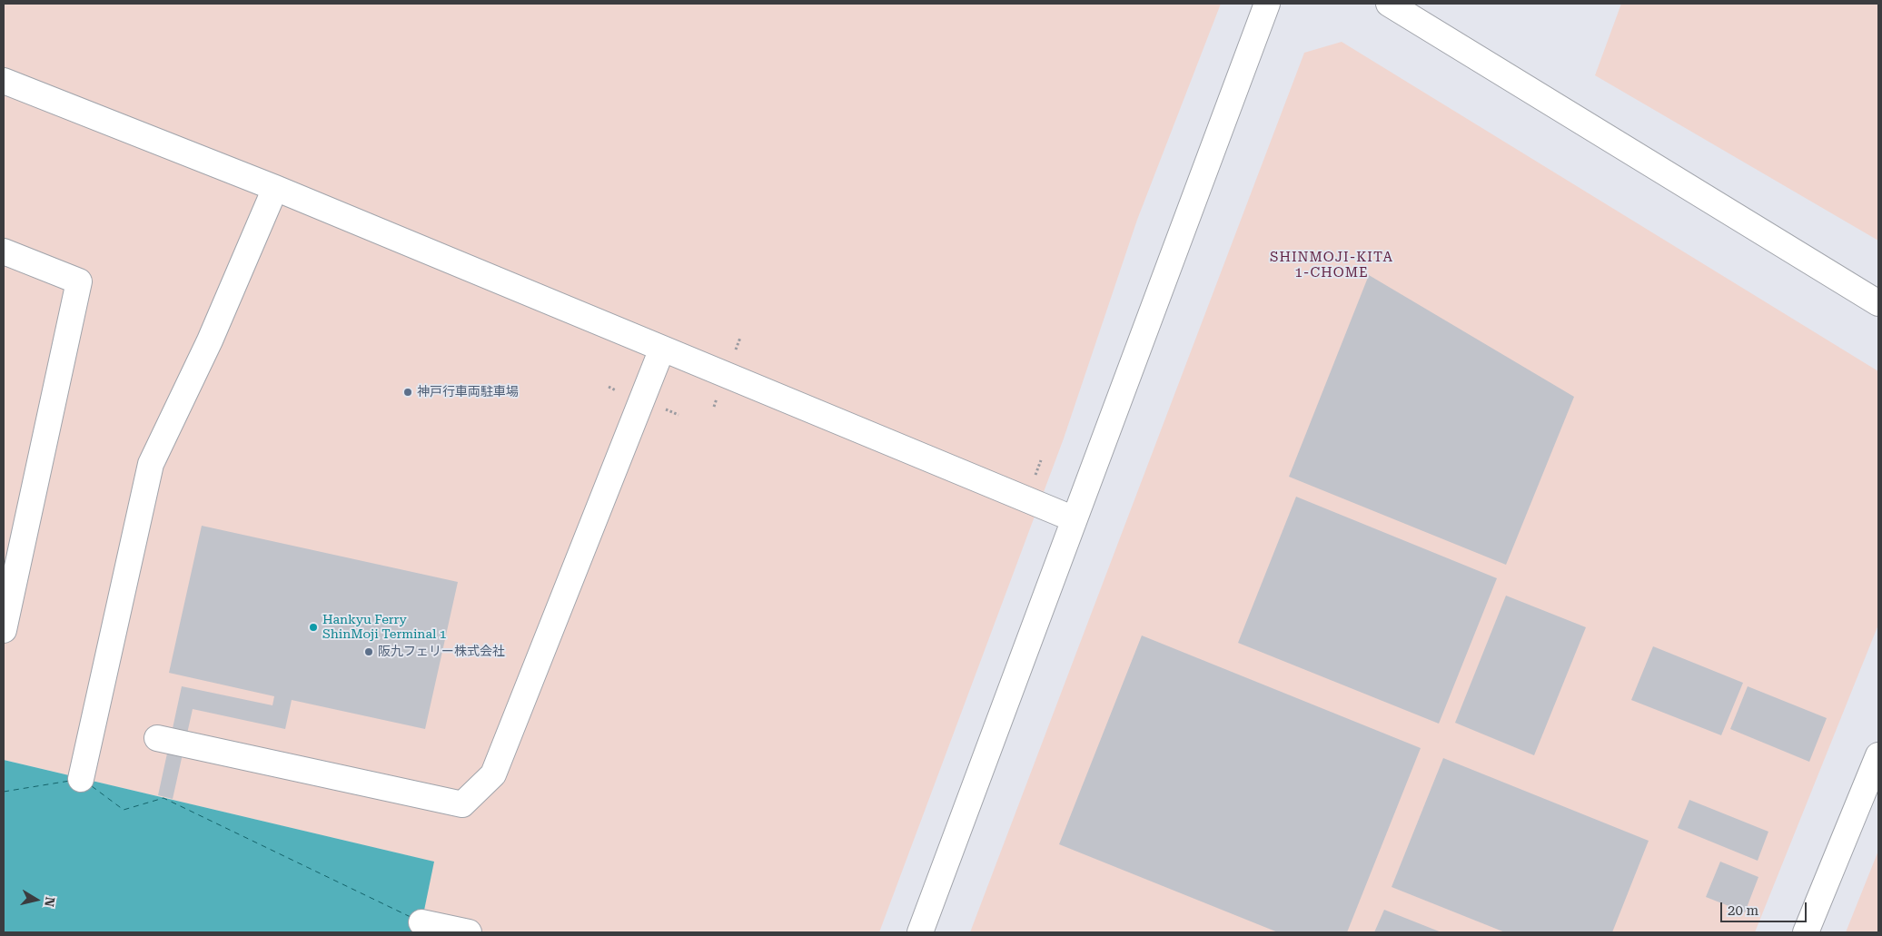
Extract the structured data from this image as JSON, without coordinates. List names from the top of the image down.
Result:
{
  "districts": ["SHINMOJI-KITA 1-CHOME"],
  "places": ["神戸行車両駐車場", "Hankyu Ferry ShinMoji Terminal 1", "阪九フェリー株式会社"],
  "scale_bar": "20 m",
  "north": "right"
}
